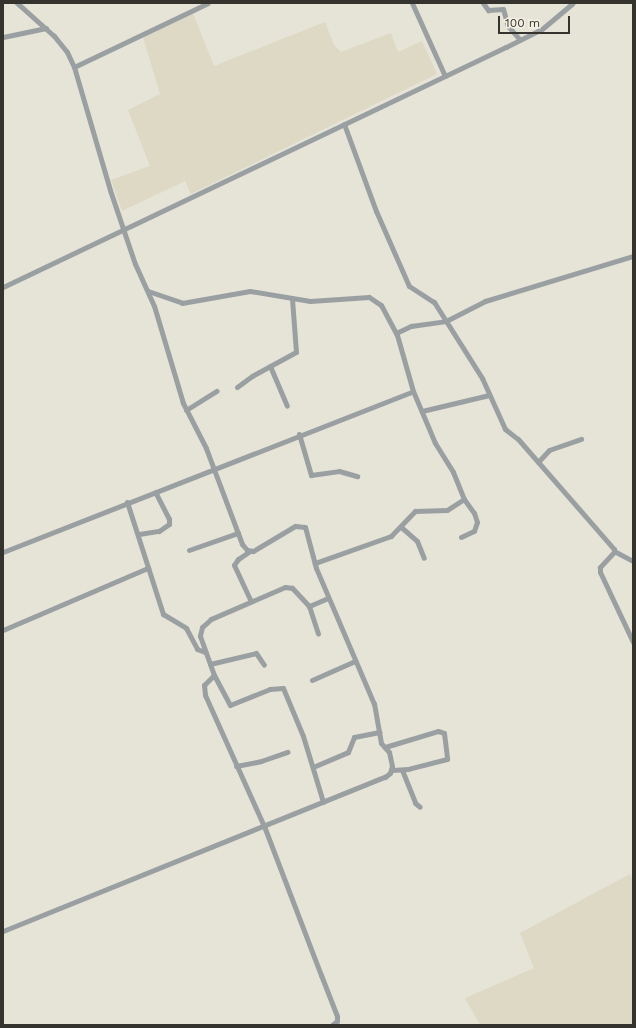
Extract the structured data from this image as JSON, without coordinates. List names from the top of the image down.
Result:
{
  "scale_bar": "100 m"
}
